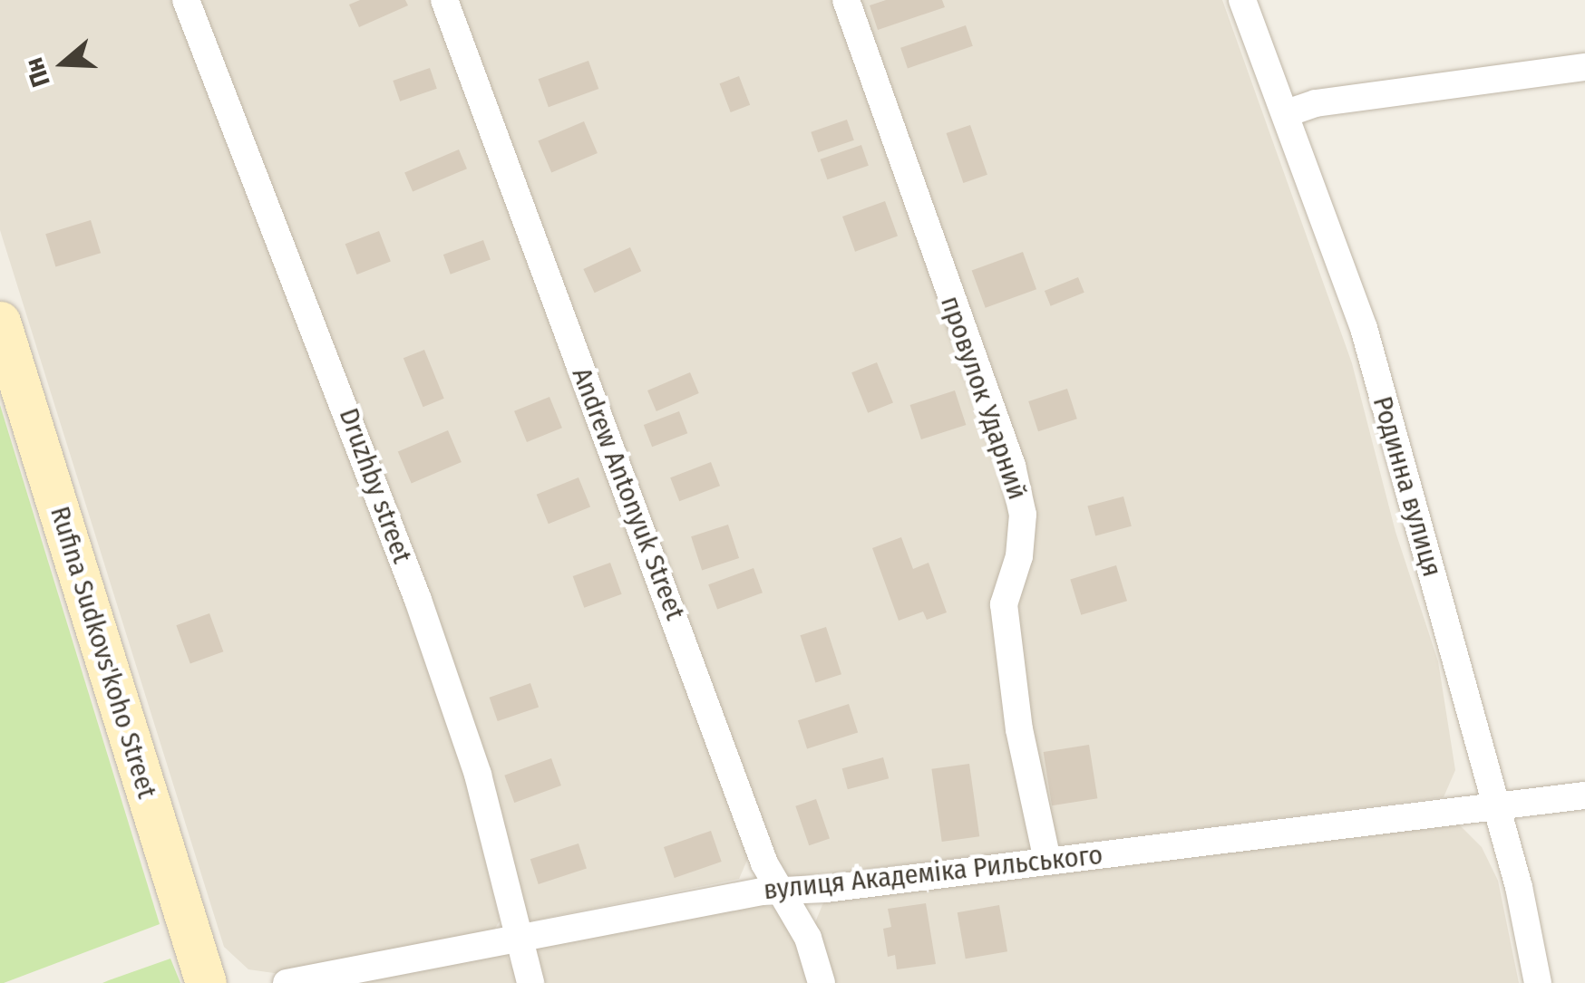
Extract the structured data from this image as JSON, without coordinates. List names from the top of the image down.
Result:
{
  "streets": {
    "street": [
      "провулок Ударний",
      "Druzhby street",
      "Родинна вулиця",
      "Andrew Antonyuk Street",
      "Rufina Sudkovs'koho Street",
      "вулиця Академіка Рильського"
    ]
  },
  "crossings": [
    ["провулок Ударний", "вулиця Академіка Рильського"],
    ["Druzhby street", "вулиця Академіка Рильського"],
    ["Родинна вулиця", "вулиця Академіка Рильського"],
    ["Andrew Antonyuk Street", "вулиця Академіка Рильського"]
  ],
  "north": "left"
}
